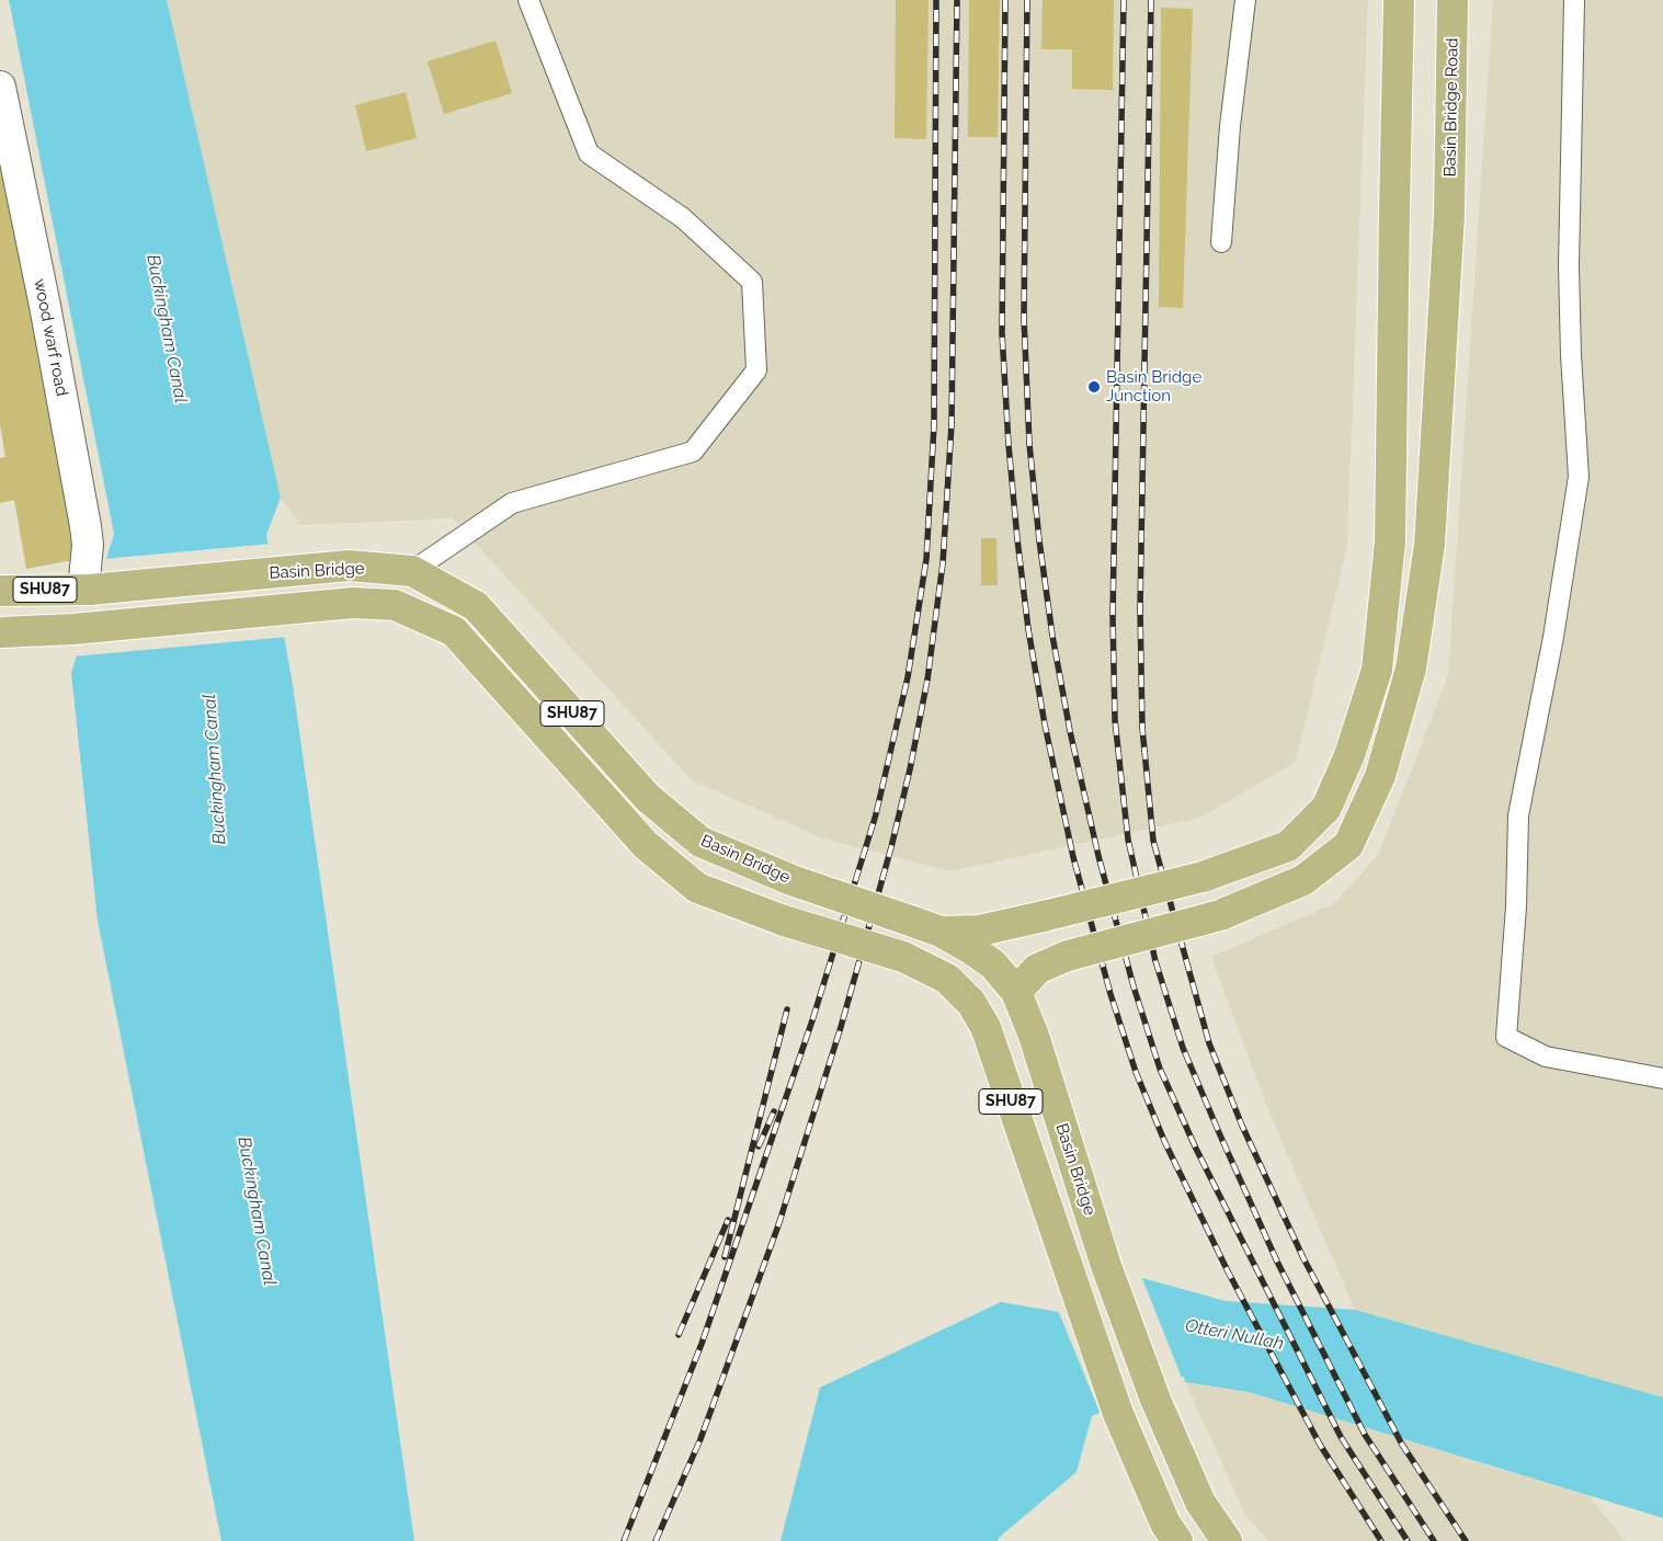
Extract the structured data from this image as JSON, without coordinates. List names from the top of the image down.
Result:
{
  "streets": {
    "main road": ["Basin Bridge Road", "Basin Bridge", "SHU87"],
    "street": ["wood warf road"]
  },
  "crossings": [
    ["Basin Bridge Road", "Basin Bridge"],
    ["wood warf road", "Basin Bridge"],
    ["wood warf road", "SHU87"],
    ["Basin Bridge", "SHU87"]
  ],
  "water": ["Buckingham Canal", "Otteri Nullah"],
  "places": ["Basin Bridge Junction"]
}
